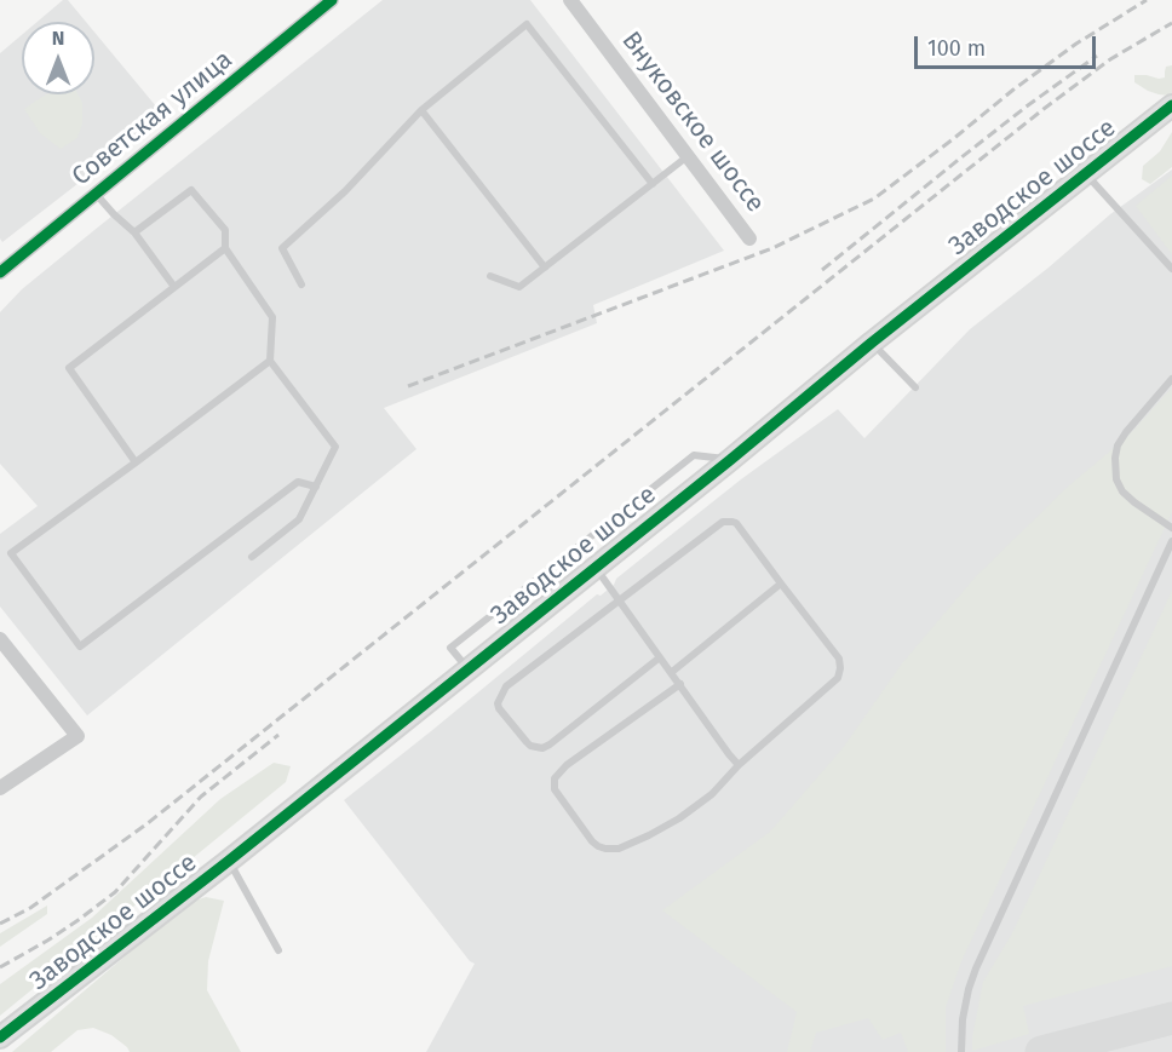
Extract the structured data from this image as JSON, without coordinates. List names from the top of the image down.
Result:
{
  "streets": {
    "street": ["Советская улица", "Внуковское шоссе", "Заводское шоссе"]
  },
  "scale_bar": "100 m",
  "north": "top"
}
